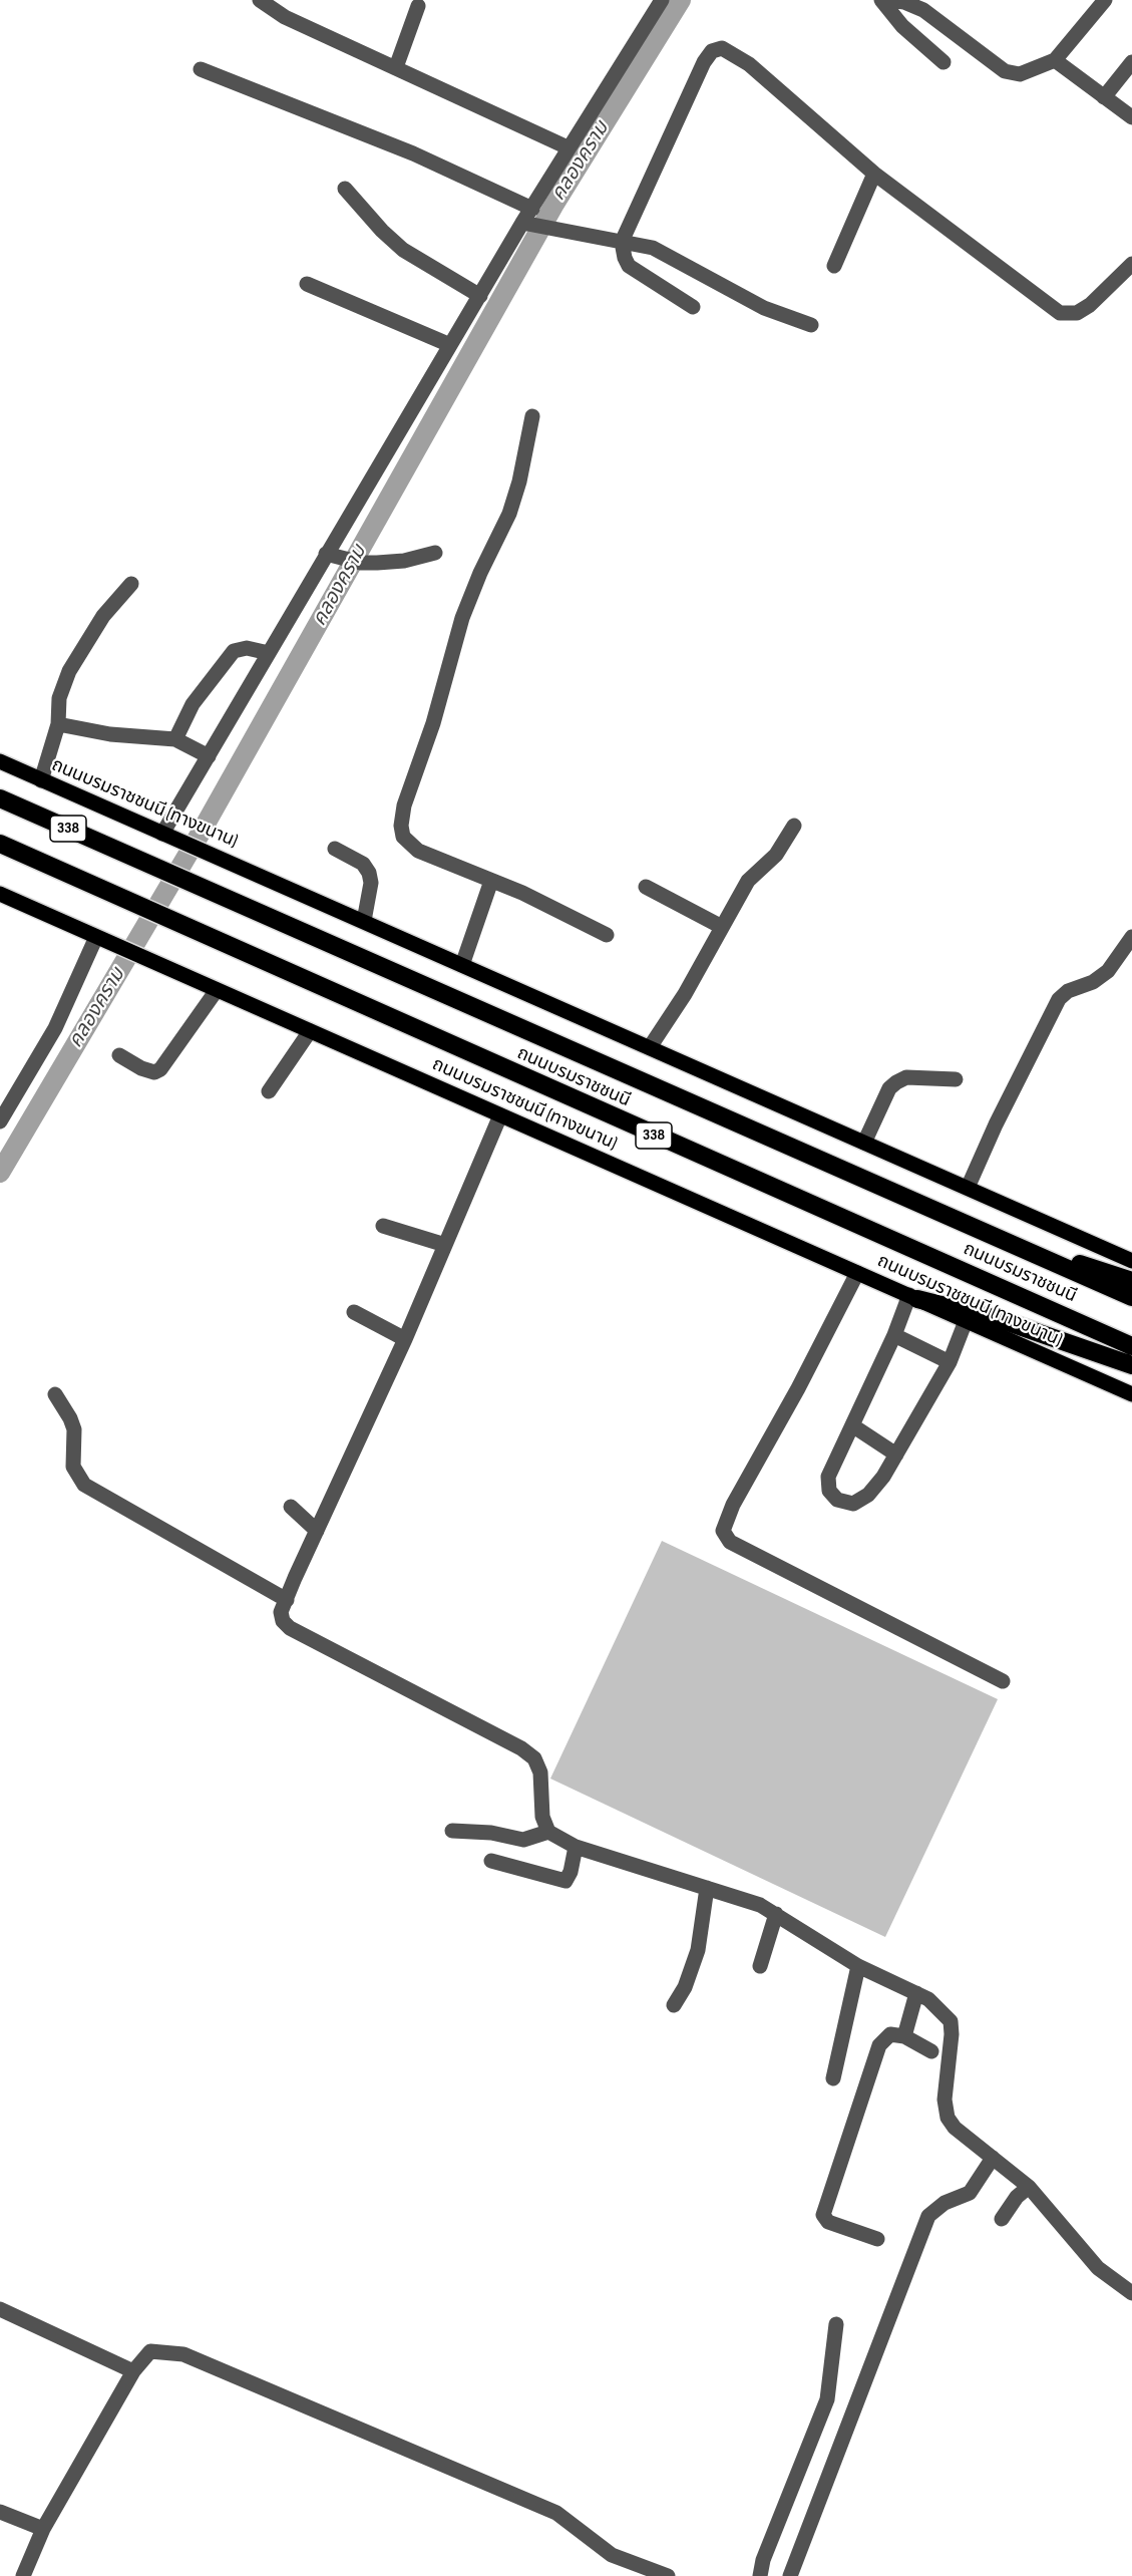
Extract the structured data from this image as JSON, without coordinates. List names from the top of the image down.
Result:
{
  "streets": {
    "highway": ["338", "ถนนบรมราชชนนี"],
    "main road": ["ถนนบรมราชชนนี (ทางขนาน)"]
  },
  "water": ["คลองคราม"]
}
